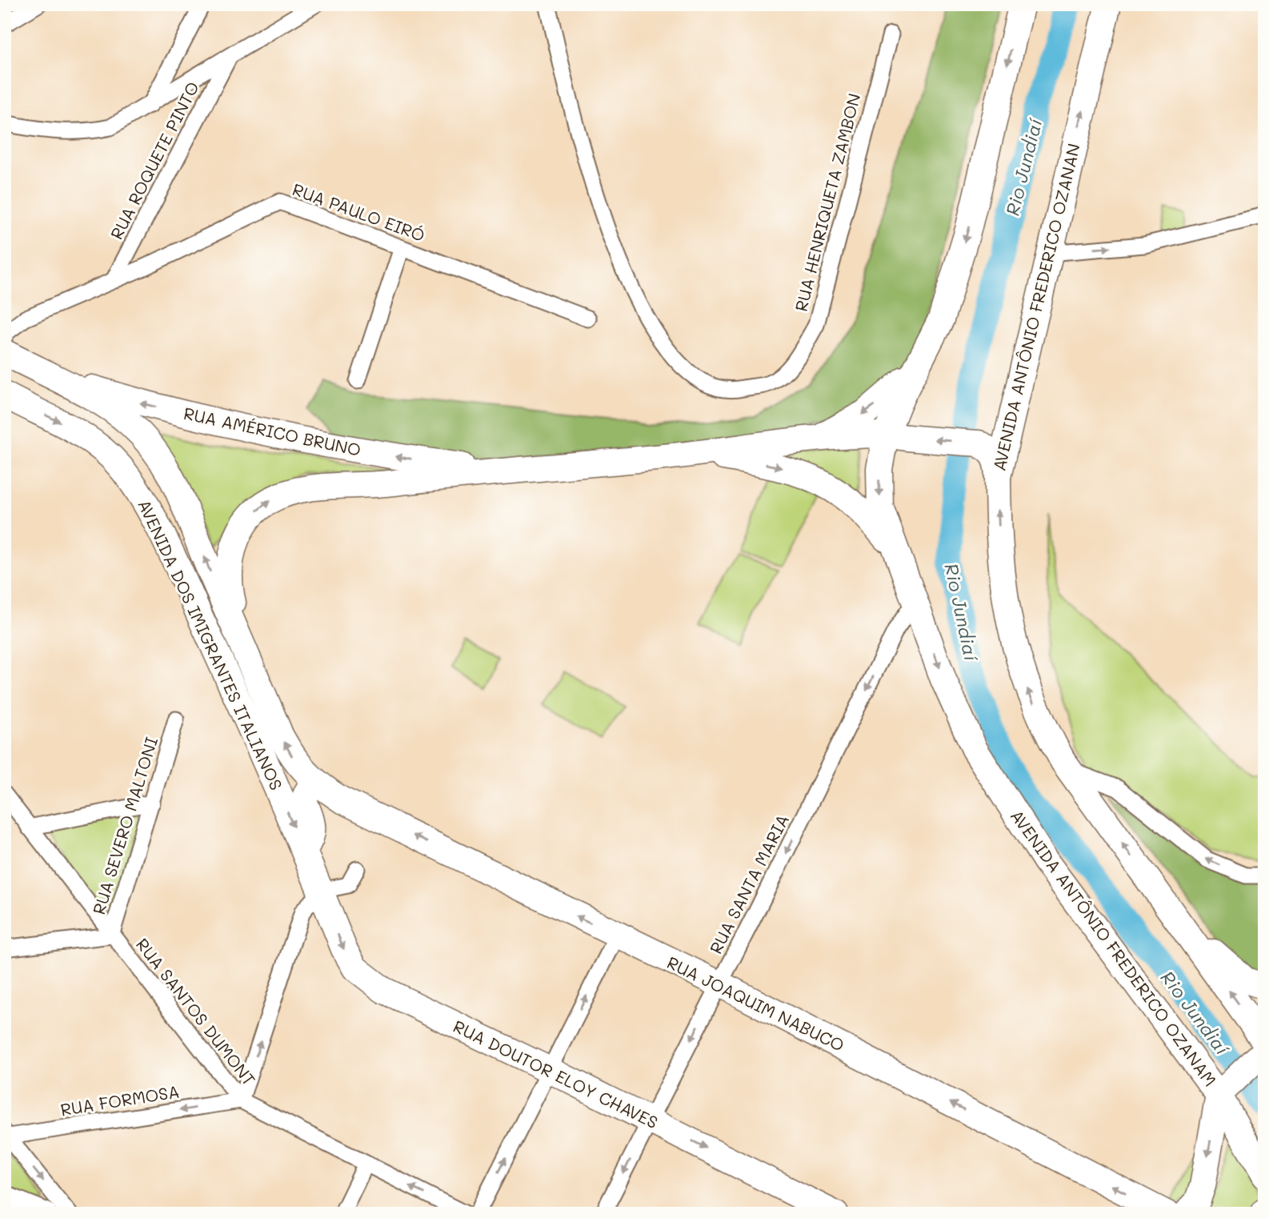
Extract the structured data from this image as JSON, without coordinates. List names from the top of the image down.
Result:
{
  "streets": {
    "main road": [
      "AVENIDA ANTÔNIO FREDERICO OZANAN",
      "RUA AMÉRICO BRUNO",
      "AVENIDA DOS IMIGRANTES ITALIANOS",
      "AVENIDA ANTÔNIO FREDERICO OZANAM",
      "RUA JOAQUIM NABUCO",
      "RUA DOUTOR ELOY CHAVES"
    ],
    "street": [
      "RUA ROQUETE PINTO",
      "RUA HENRIQUETA ZAMBON",
      "RUA PAULO EIRÓ",
      "RUA SEVERO MALTONI",
      "RUA SANTA MARIA",
      "RUA SANTOS DUMONT",
      "RUA FORMOSA"
    ]
  },
  "crossings": [
    ["RUA ROQUETE PINTO", "RUA PAULO EIRÓ"],
    ["RUA AMÉRICO BRUNO", "AVENIDA DOS IMIGRANTES ITALIANOS"],
    ["AVENIDA DOS IMIGRANTES ITALIANOS", "RUA JOAQUIM NABUCO"],
    ["AVENIDA DOS IMIGRANTES ITALIANOS", "RUA DOUTOR ELOY CHAVES"],
    ["RUA SEVERO MALTONI", "RUA SANTOS DUMONT"],
    ["RUA SANTA MARIA", "AVENIDA ANTÔNIO FREDERICO OZANAM"],
    ["RUA SANTA MARIA", "RUA JOAQUIM NABUCO"],
    ["RUA SANTA MARIA", "RUA DOUTOR ELOY CHAVES"],
    ["RUA SANTOS DUMONT", "RUA FORMOSA"]
  ],
  "one_way": [
    "AVENIDA ANTÔNIO FREDERICO OZANAN",
    "RUA AMÉRICO BRUNO",
    "AVENIDA ANTÔNIO FREDERICO OZANAM",
    "RUA JOAQUIM NABUCO",
    "RUA DOUTOR ELOY CHAVES",
    "RUA FORMOSA"
  ],
  "water": ["Rio Jundiaí"]
}
